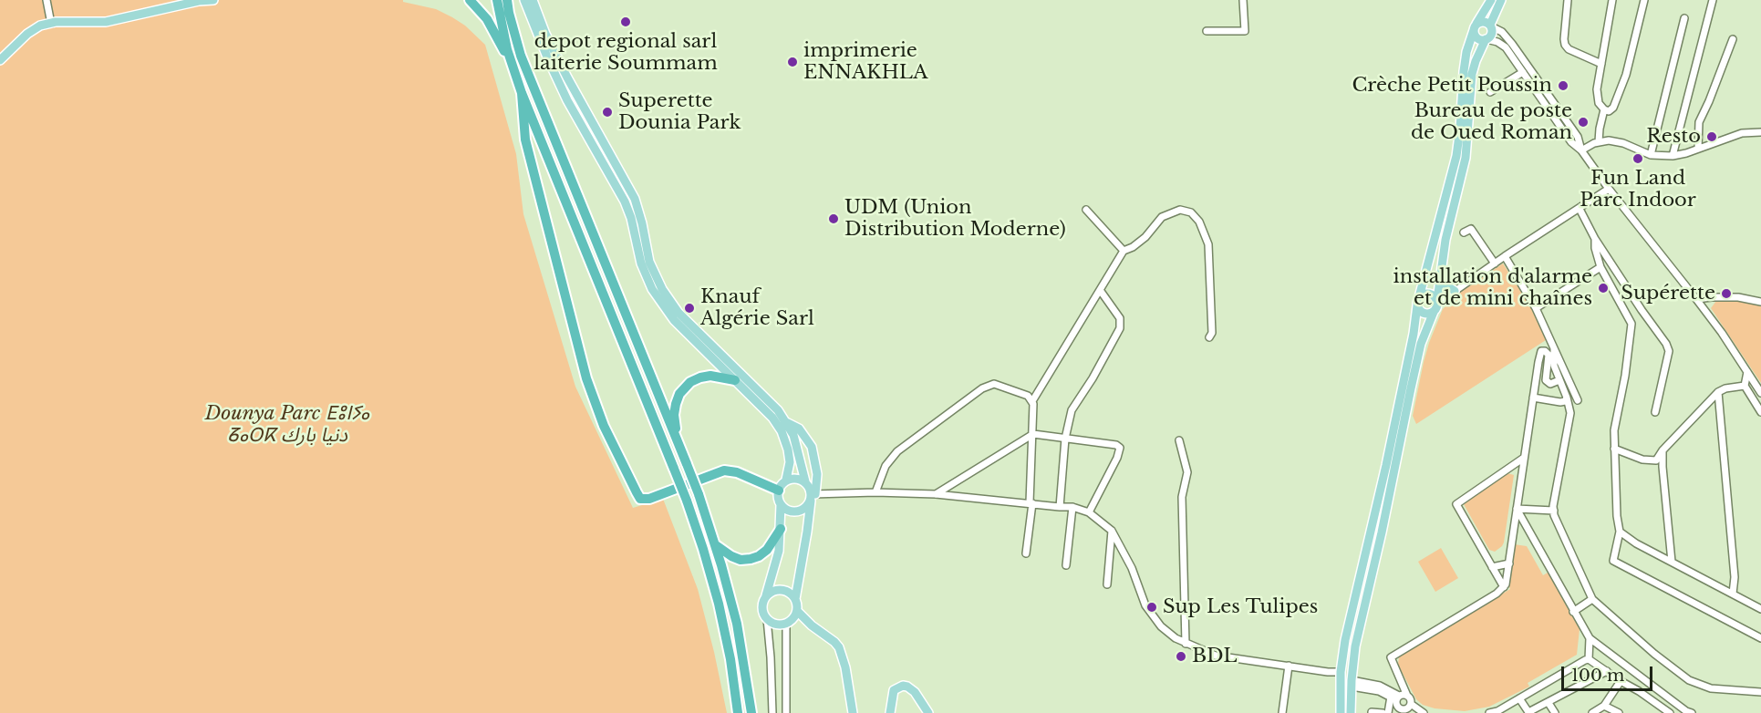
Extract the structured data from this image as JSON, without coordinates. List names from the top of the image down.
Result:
{
  "parks": ["Dounya Parc ⴹⵓⵏⵢⴰ ⵒⴰⵔⴽ دنيا بارك"],
  "places": [
    "depot regional sarl laiterie Soummam",
    "imprimerie ENNAKHLA",
    "Crèche Petit Poussin",
    "Superette Dounia Park",
    "Bureau de poste de Oued Roman",
    "Resto",
    "Fun Land Parc Indoor",
    "UDM (Union Distribution Moderne)",
    "installation d'alarme et de mini chaînes",
    "Supérette",
    "Knauf Algérie Sarl",
    "Sup Les Tulipes",
    "BDL"
  ],
  "scale_bar": "100 m"
}
